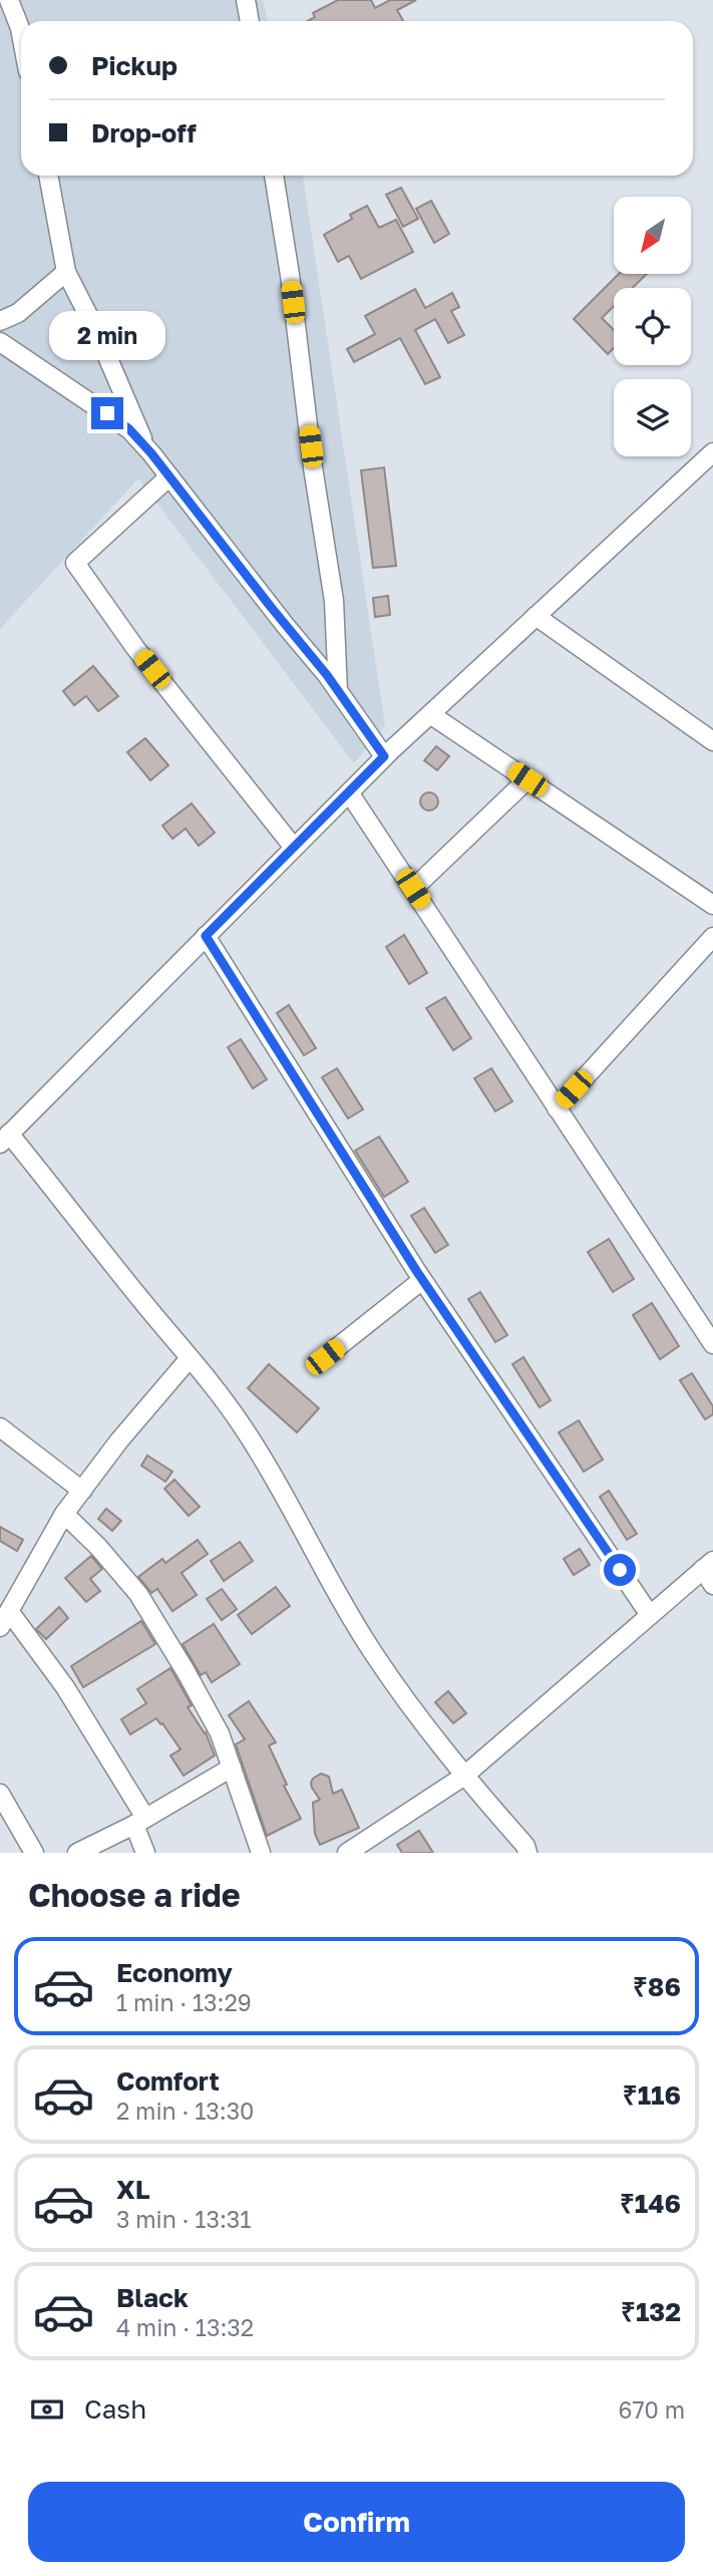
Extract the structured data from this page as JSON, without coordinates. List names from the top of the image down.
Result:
{
  "north": "bottom left",
  "page": {
    "banner": ["Pickup", "Drop-off"],
    "bubble": "2 min",
    "heading": "Choose a ride",
    "list": [
      {
        "name": "Economy",
        "note": "1 min · 13:29",
        "value": "₹86"
      },
      {
        "name": "Comfort",
        "note": "2 min · 13:30",
        "value": "₹116"
      },
      {
        "name": "XL",
        "note": "3 min · 13:31",
        "value": "₹146"
      },
      {
        "name": "Black",
        "note": "4 min · 13:32",
        "value": "₹132"
      }
    ],
    "pay": ["Cash", "670 m"],
    "buttons": "Confirm"
  }
}
